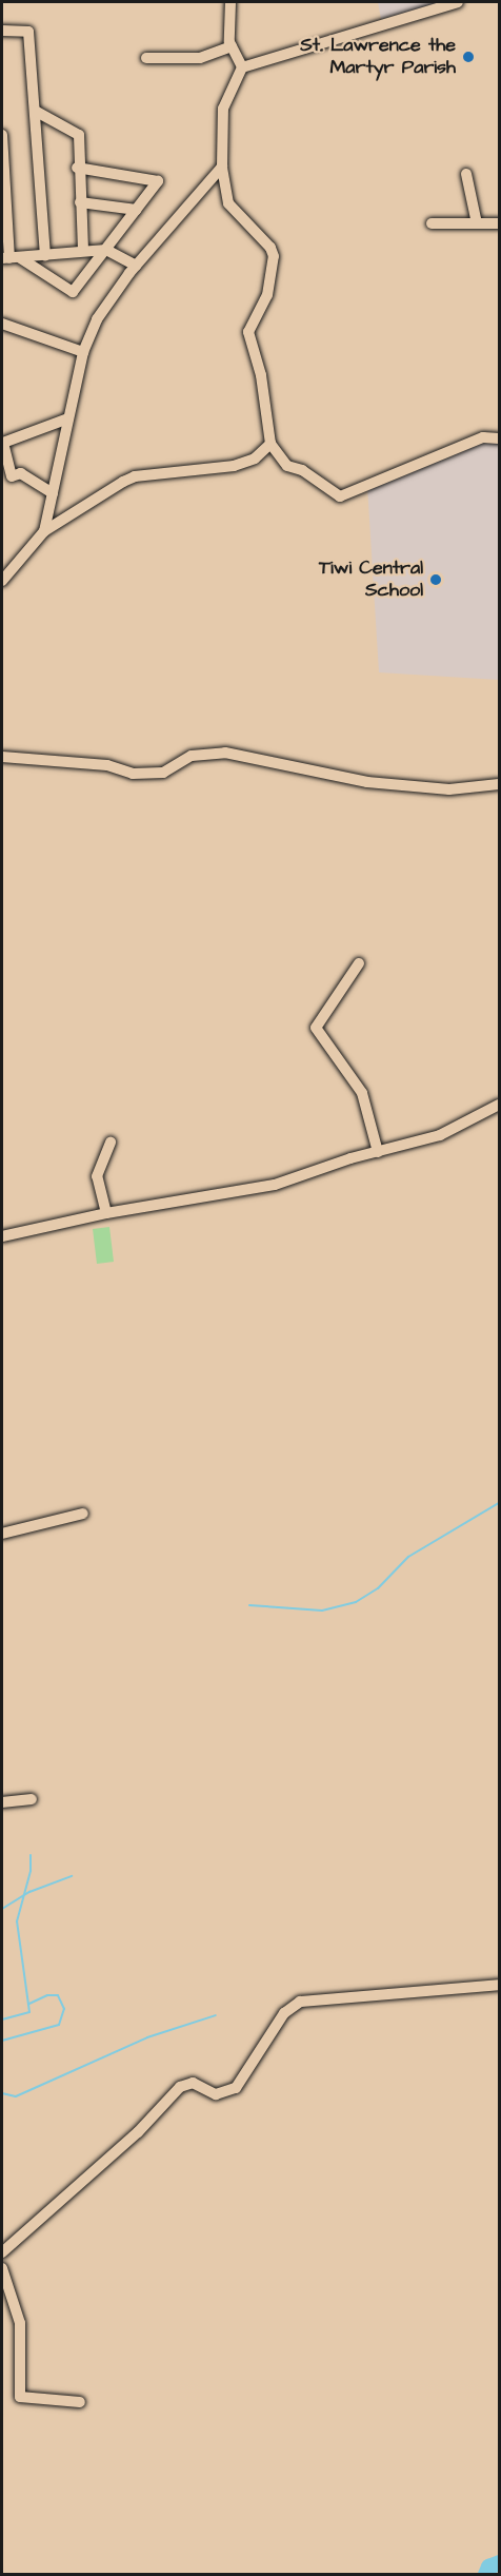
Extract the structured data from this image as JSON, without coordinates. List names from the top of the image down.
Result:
{
  "places": ["St. Lawrence the Martyr Parish", "Tiwi Central School"]
}
